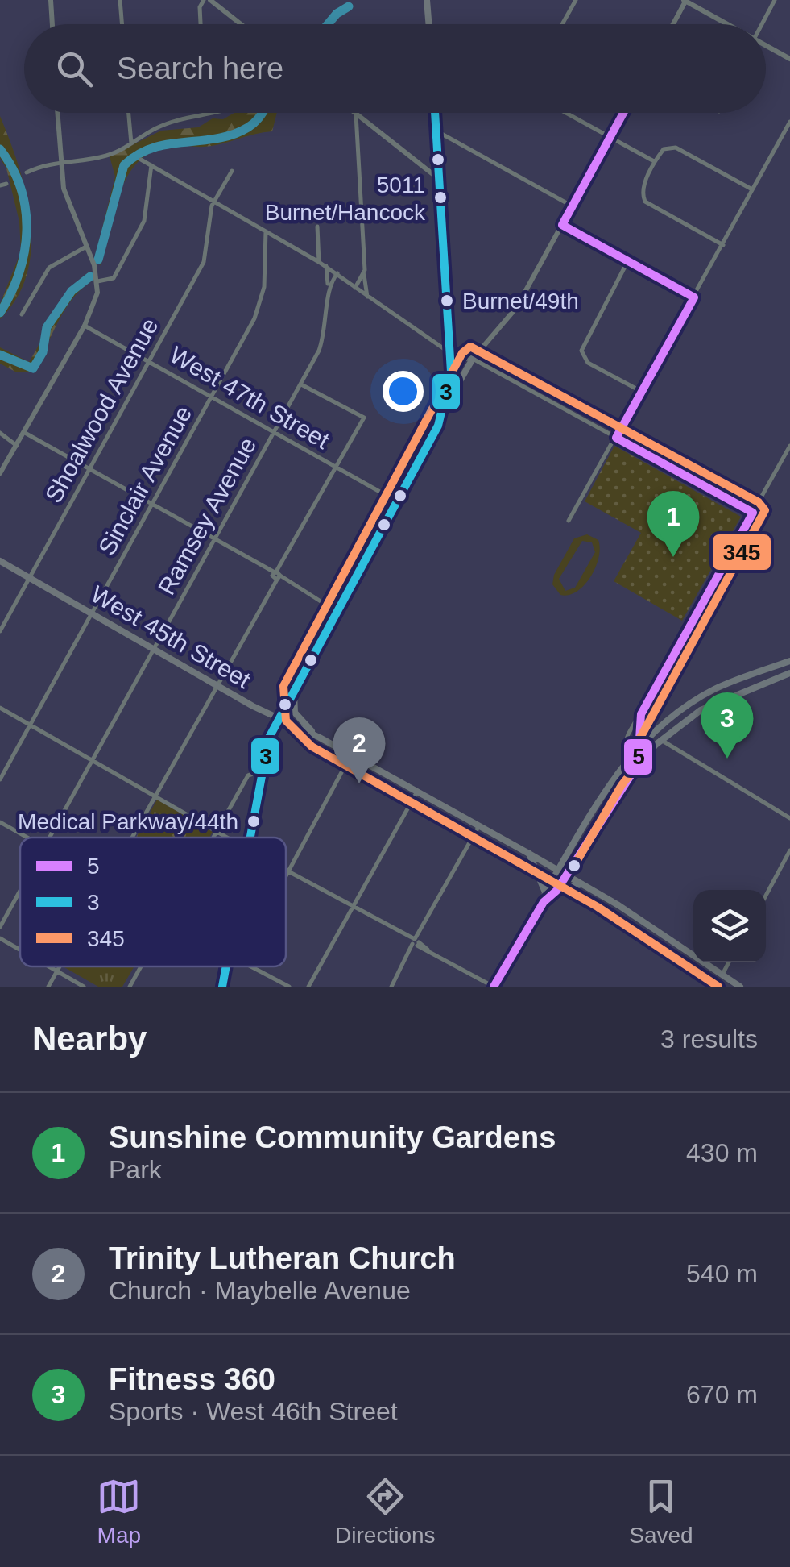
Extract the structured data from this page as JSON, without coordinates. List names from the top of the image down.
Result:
{
  "streets": {
    "main road": ["West 45th Street"],
    "street": [
      "West 47th Street",
      "Shoalwood Avenue",
      "Sinclair Avenue",
      "Ramsey Avenue"
    ]
  },
  "crossings": [
    ["West 47th Street", "Shoalwood Avenue"],
    ["West 47th Street", "Sinclair Avenue"],
    ["West 47th Street", "Ramsey Avenue"],
    ["Shoalwood Avenue", "West 45th Street"],
    ["Sinclair Avenue", "West 45th Street"],
    ["Ramsey Avenue", "West 45th Street"]
  ],
  "places": ["5011 Burnet/Hancock", "Burnet/49th", "Medical Parkway/44th"],
  "lines": ["transit line 5", "transit line 3", "transit line 345"],
  "legend": ["5", "3", "345"],
  "page": {
    "search": "Search here",
    "pins": ["1", "3", "2"],
    "heading": ["Nearby", "3 results"],
    "list": [
      {
        "mark": "1",
        "name": "Sunshine Community Gardens",
        "note": "Park",
        "value": "430 m"
      },
      {
        "mark": "2",
        "name": "Trinity Lutheran Church",
        "note": "Church · Maybelle Avenue",
        "value": "540 m"
      },
      {
        "mark": "3",
        "name": "Fitness 360",
        "note": "Sports · West 46th Street",
        "value": "670 m"
      }
    ],
    "nav": ["Map", "Directions", "Saved"]
  }
}
